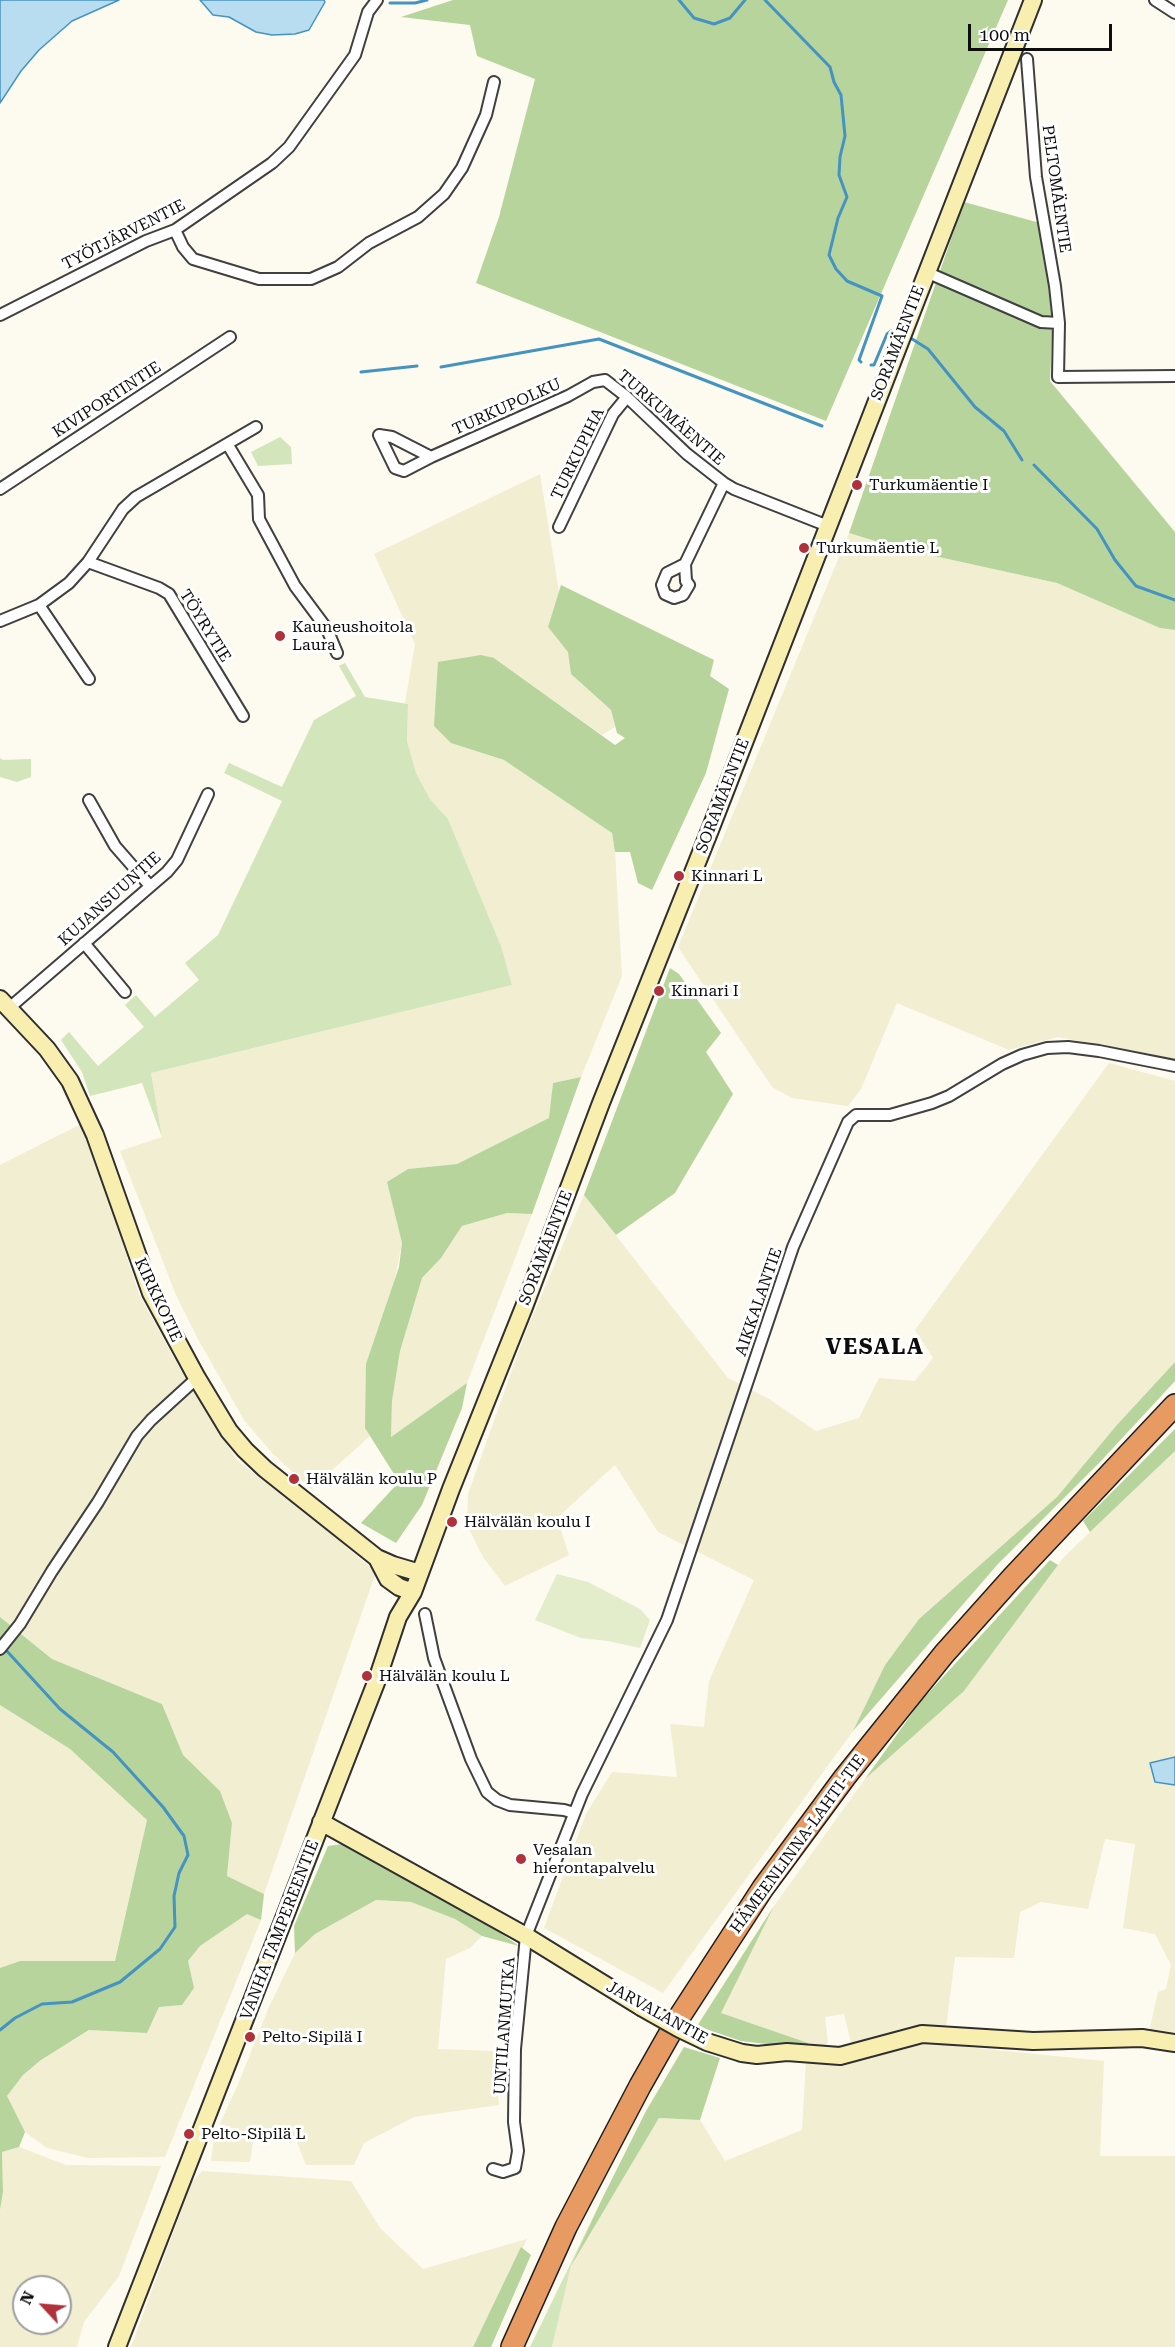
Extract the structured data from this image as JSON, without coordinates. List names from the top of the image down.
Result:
{
  "streets": {
    "highway": ["HÄMEENLINNA-LAHTI-TIE"],
    "street": [
      "PELTOMÄENTIE",
      "TYÖTJÄRVENTIE",
      "SORAMÄENTIE",
      "KIVIPORTINTIE",
      "TURKUPOLKU",
      "TURKUMÄENTIE",
      "TURKUPIHA",
      "TÖYRYTIE",
      "KUJANSUUNTIE",
      "KIRKKOTIE",
      "AIKKALANTIE",
      "VANHA TAMPEREENTIE",
      "JARVALANTIE",
      "UNTILANMUTKA"
    ]
  },
  "crossings": [
    ["SORAMÄENTIE", "TURKUMÄENTIE"],
    ["SORAMÄENTIE", "KIRKKOTIE"],
    ["SORAMÄENTIE", "VANHA TAMPEREENTIE"],
    ["TURKUPOLKU", "TURKUMÄENTIE"],
    ["TURKUMÄENTIE", "TURKUPIHA"],
    ["KUJANSUUNTIE", "KIRKKOTIE"],
    ["KIRKKOTIE", "VANHA TAMPEREENTIE"],
    ["AIKKALANTIE", "JARVALANTIE"],
    ["AIKKALANTIE", "UNTILANMUTKA"],
    ["VANHA TAMPEREENTIE", "JARVALANTIE"],
    ["JARVALANTIE", "UNTILANMUTKA"]
  ],
  "districts": ["VESALA"],
  "places": [
    "Turkumäentie I",
    "Turkumäentie L",
    "Kauneushoitola Laura",
    "Kinnari L",
    "Kinnari I",
    "Hälvälän koulu P",
    "Hälvälän koulu I",
    "Hälvälän koulu L",
    "Vesalan hierontapalvelu",
    "Pelto-Sipilä I",
    "Pelto-Sipilä L"
  ],
  "scale_bar": "100 m",
  "north": "top left"
}
